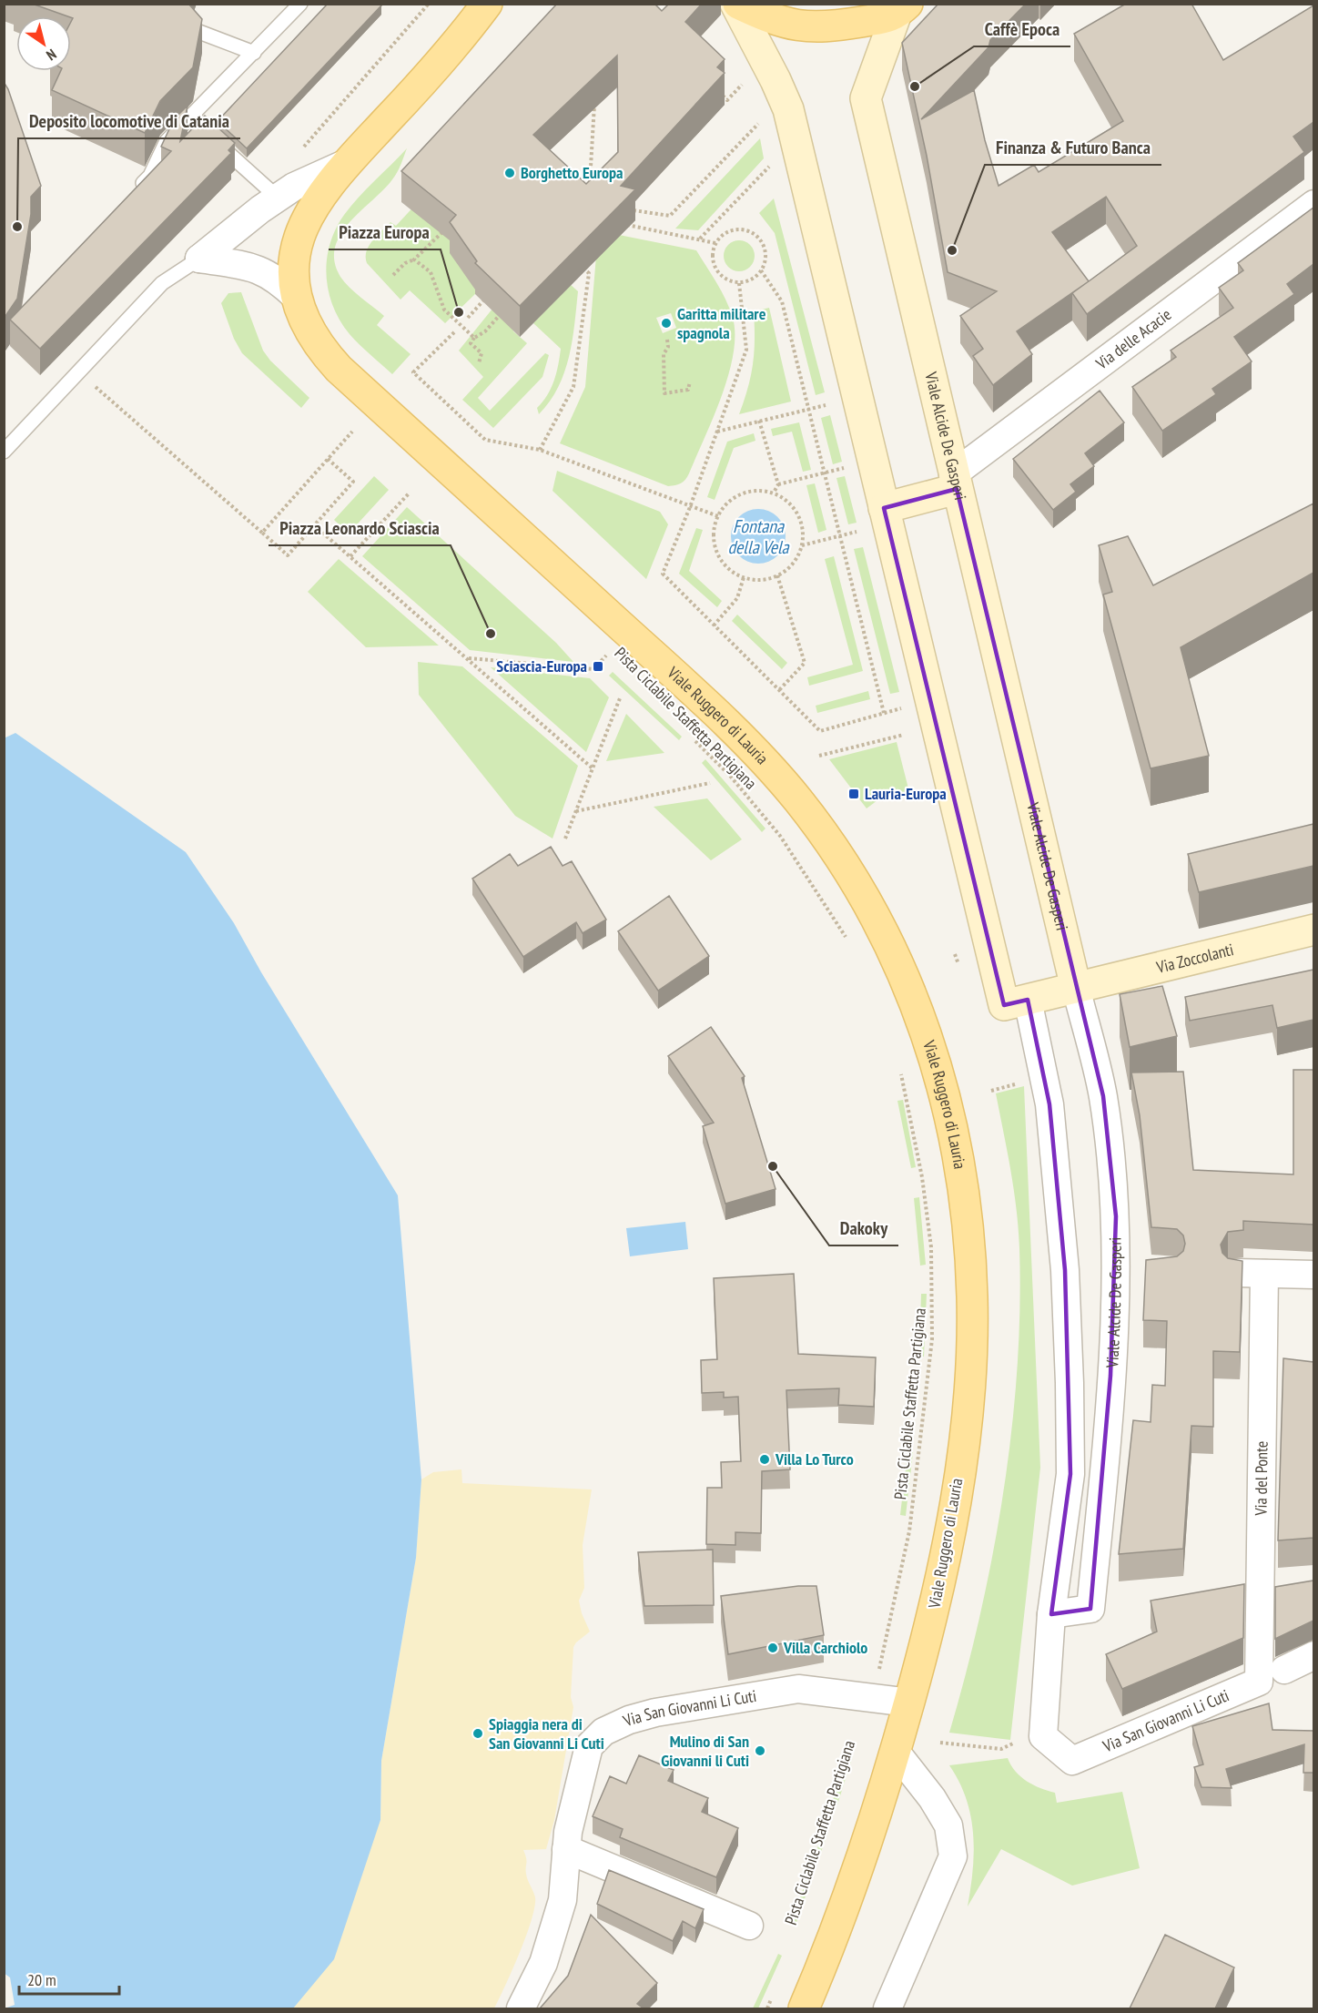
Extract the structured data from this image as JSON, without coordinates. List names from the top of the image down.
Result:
{
  "streets": {
    "main road": ["Viale Alcide De Gasperi", "Viale Ruggero di Lauria", "Via Zoccolanti"],
    "street": ["Via delle Acacie", "Via del Ponte", "Via San Giovanni Li Cuti"],
    "path": ["Pista Ciclabile Staffetta Partigiana"]
  },
  "crossings": [
    ["Via delle Acacie", "Viale Alcide De Gasperi"],
    ["Viale Alcide De Gasperi", "Via Zoccolanti"],
    ["Viale Alcide De Gasperi", "Via San Giovanni Li Cuti"],
    ["Viale Ruggero di Lauria", "Via San Giovanni Li Cuti"],
    ["Pista Ciclabile Staffetta Partigiana", "Via San Giovanni Li Cuti"],
    ["Via del Ponte", "Via San Giovanni Li Cuti"]
  ],
  "water": ["Fontana della Vela"],
  "places": {
    "other": [
      "Caffè Epoca",
      "Borghetto Europa",
      "Deposito locomotive di Catania",
      "Finanza & Futuro Banca",
      "Piazza Europa",
      "Garitta militare spagnola",
      "Piazza Leonardo Sciascia",
      "Dakoky",
      "Villa Lo Turco",
      "Villa Carchiolo",
      "Spiaggia nera di San Giovanni Li Cuti",
      "Mulino di San Giovanni li Cuti"
    ],
    "transit": ["Sciascia-Europa", "Lauria-Europa"]
  },
  "scale_bar": "20 m",
  "north": "bottom right"
}
